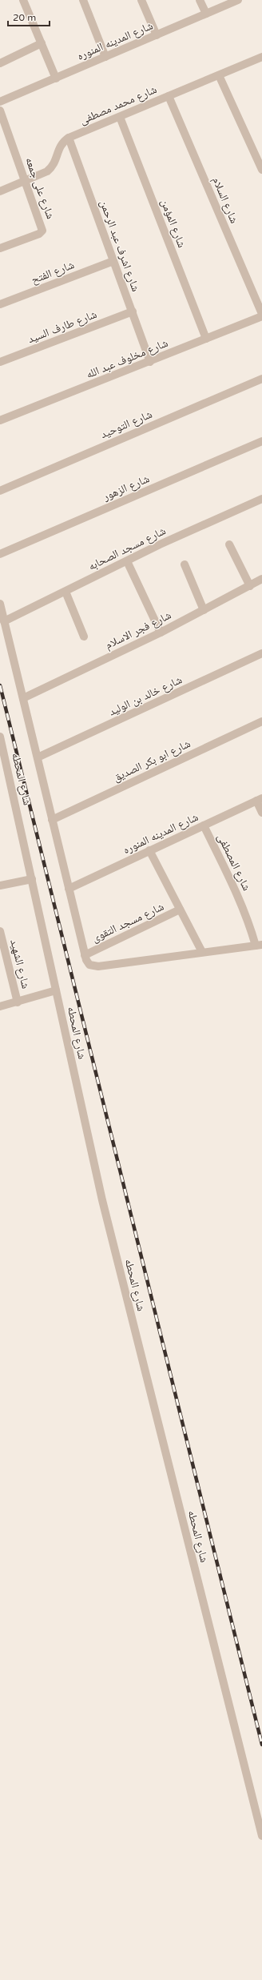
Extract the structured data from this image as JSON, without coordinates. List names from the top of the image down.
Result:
{
  "streets": {
    "street": [
      "شارع المدينه المنوره",
      "شارع محمد مصطفى",
      "شارع على جمعه",
      "شارع السلام",
      "شارع المؤمن",
      "شارع اشرف عبد الرحمن",
      "شارع الفتح",
      "شارع طارف السيد",
      "شارع مخلوف عبد الله",
      "شارع التوحيد",
      "شارع الزهور",
      "شارع مسجد الصحابه",
      "شارع فجر الاسلام",
      "شارع خالد بن الوليد",
      "شارع ابو بكر الصديق",
      "شارع المحطه",
      "شارع المصطفى",
      "شارع مسجد التقوى",
      "شارع الشهيد"
    ]
  },
  "crossings": [
    ["شارع المدينه المنوره", "شارع المحطه"],
    ["شارع المدينه المنوره", "شارع المصطفى"],
    ["شارع محمد مصطفى", "شارع على جمعه"],
    ["شارع محمد مصطفى", "شارع السلام"],
    ["شارع محمد مصطفى", "شارع المؤمن"],
    ["شارع محمد مصطفى", "شارع اشرف عبد الرحمن"],
    ["شارع السلام", "شارع مخلوف عبد الله"],
    ["شارع المؤمن", "شارع مخلوف عبد الله"],
    ["شارع اشرف عبد الرحمن", "شارع الفتح"],
    ["شارع اشرف عبد الرحمن", "شارع طارف السيد"],
    ["شارع اشرف عبد الرحمن", "شارع مخلوف عبد الله"],
    ["شارع مسجد الصحابه", "شارع المحطه"],
    ["شارع فجر الاسلام", "شارع المحطه"],
    ["شارع خالد بن الوليد", "شارع المحطه"],
    ["شارع ابو بكر الصديق", "شارع المحطه"],
    ["شارع المحطه", "شارع المصطفى"],
    ["شارع المحطه", "شارع مسجد التقوى"]
  ],
  "scale_bar": "20 m"
}
